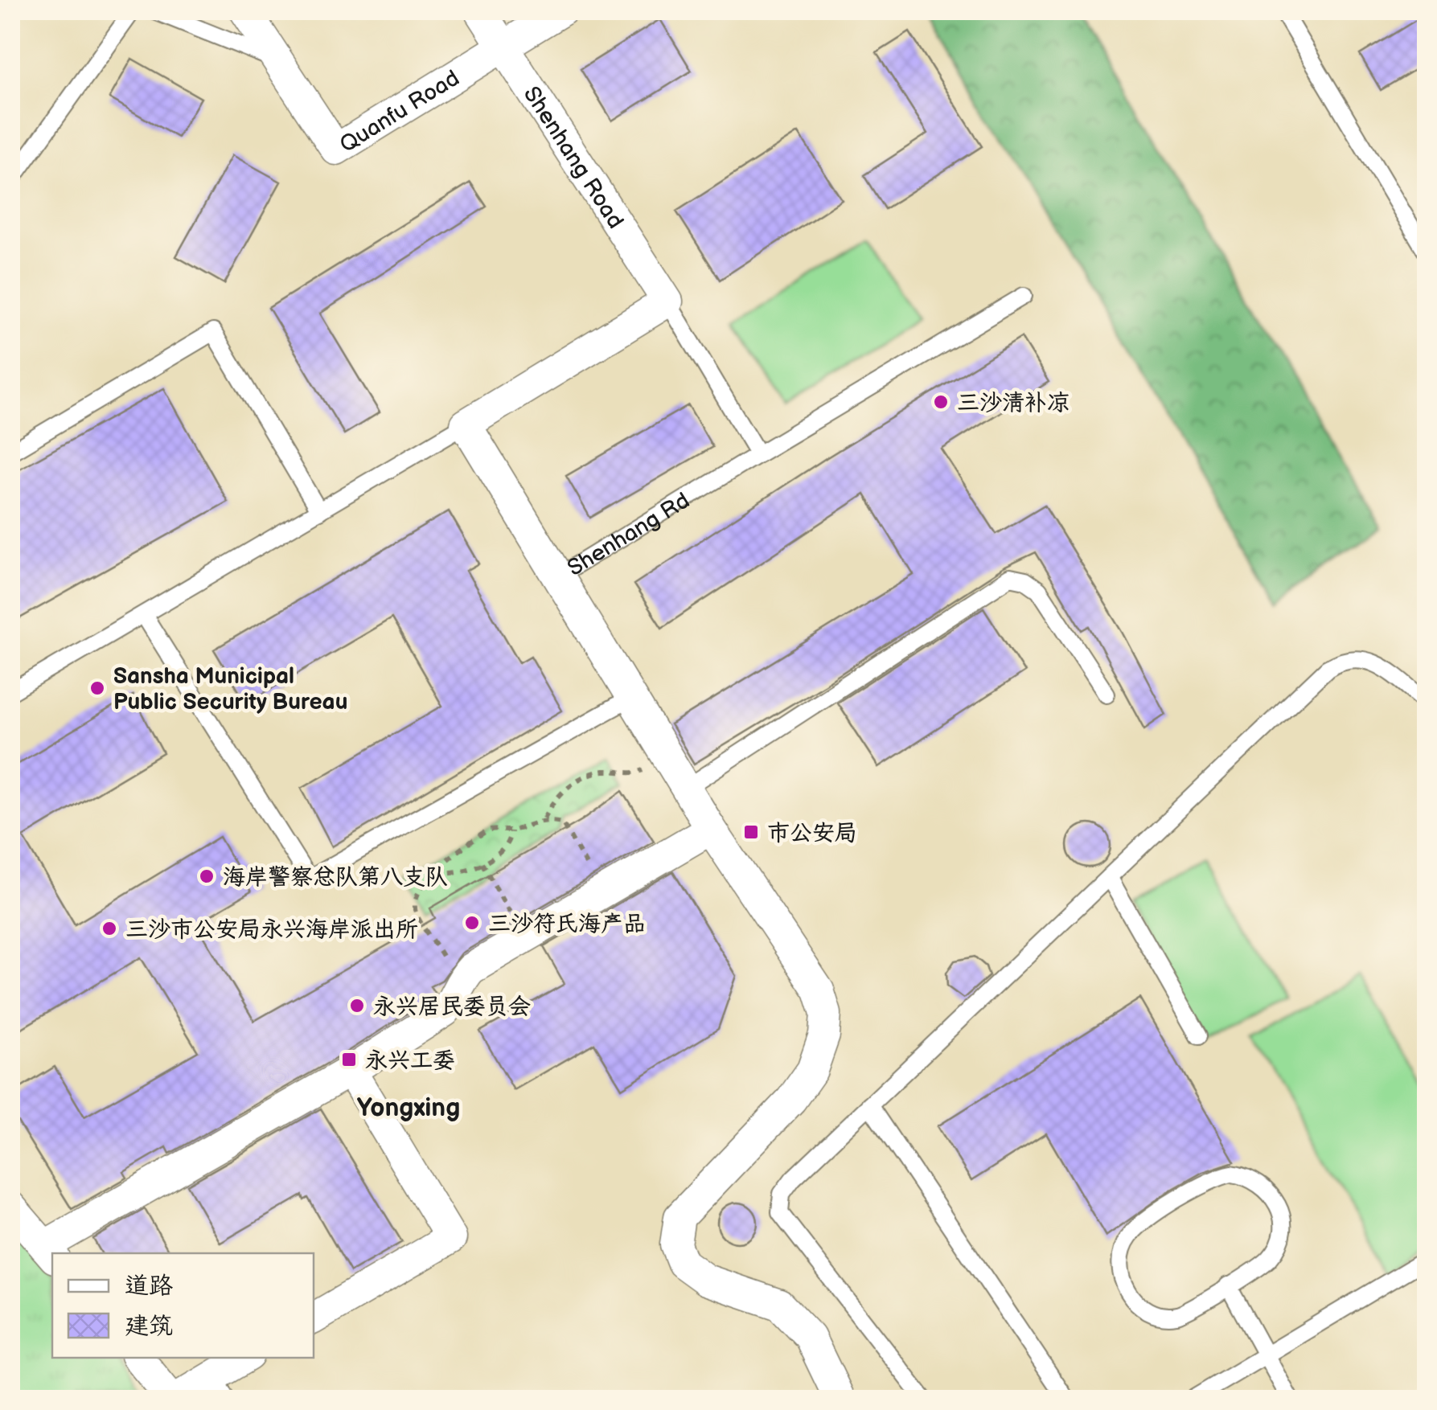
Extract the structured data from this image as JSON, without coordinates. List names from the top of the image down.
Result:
{
  "streets": {
    "street": ["Quanfu Road", "Shenhang Road", "Shenhang Rd"]
  },
  "crossings": [
    ["Quanfu Road", "Shenhang Road"]
  ],
  "districts": ["Yongxing"],
  "places": {
    "other": [
      "三沙清补凉",
      "Sansha Municipal Public Security Bureau",
      "海岸警察总队第八支队",
      "三沙符氏海产品",
      "三沙市公安局永兴海岸派出所",
      "永兴居民委员会"
    ],
    "transit": ["市公安局", "永兴工委"]
  },
  "legend": ["道路", "建筑"]
}
